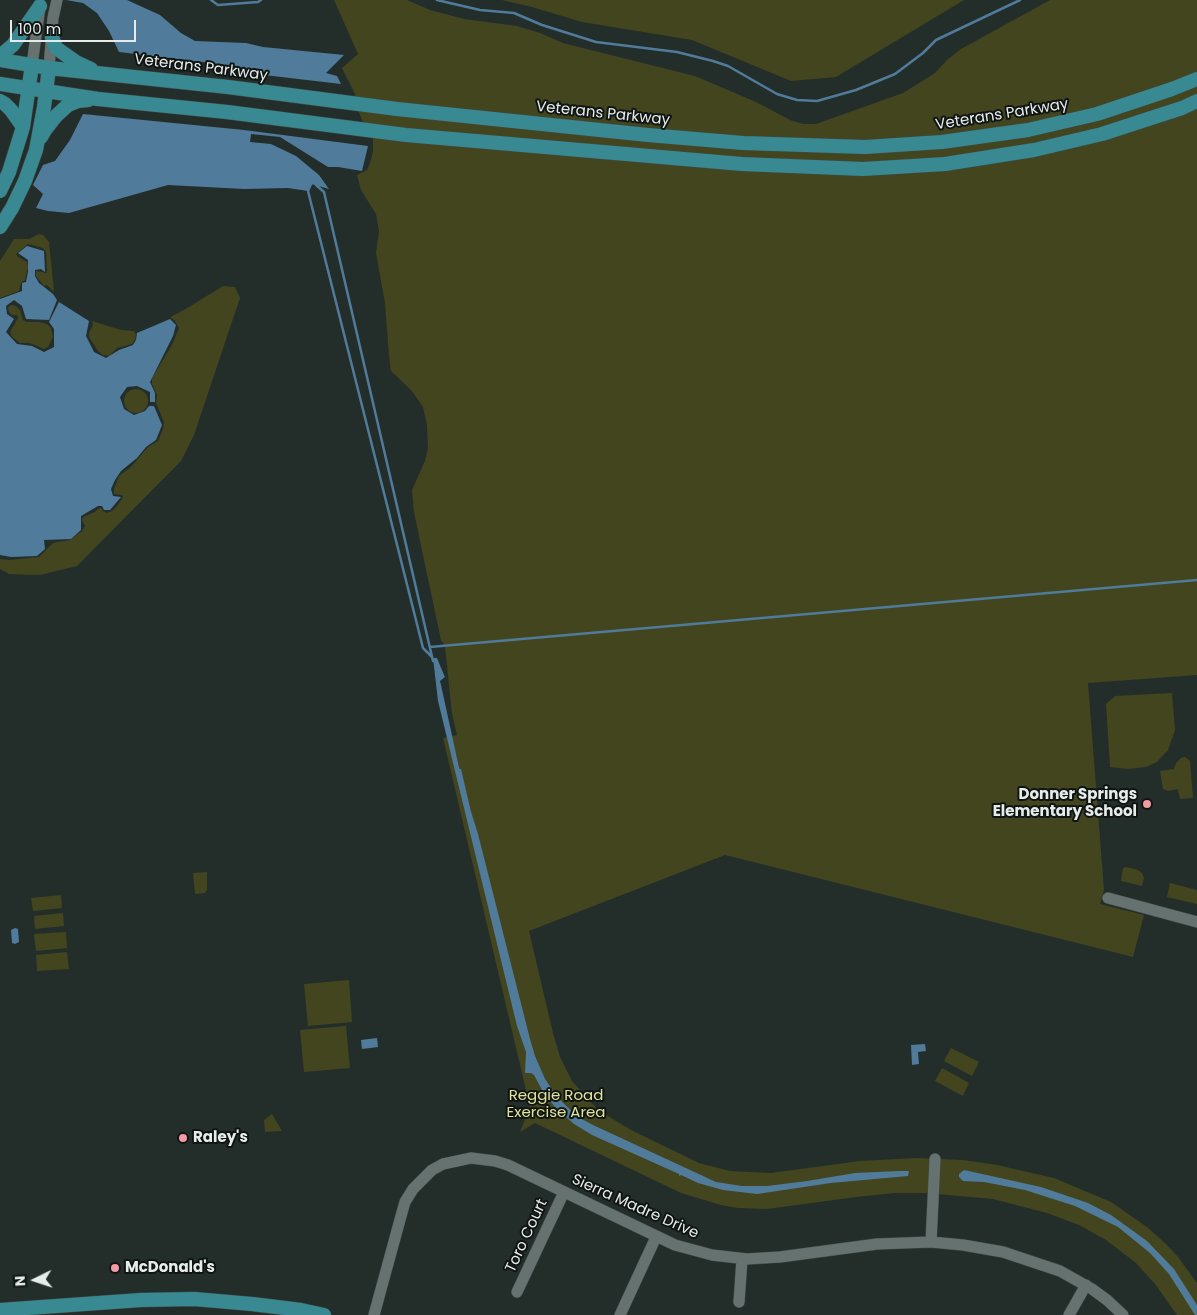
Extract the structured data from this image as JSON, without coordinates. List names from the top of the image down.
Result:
{
  "streets": {
    "main road": ["Veterans Parkway"],
    "street": ["Sierra Madre Drive", "Toro Court"]
  },
  "crossings": [
    ["Sierra Madre Drive", "Toro Court"]
  ],
  "parks": ["Reggie Road Exercise Area"],
  "places": ["Donner Springs Elementary School", "Raley's", "McDonald's"],
  "scale_bar": "100 m",
  "north": "left"
}
